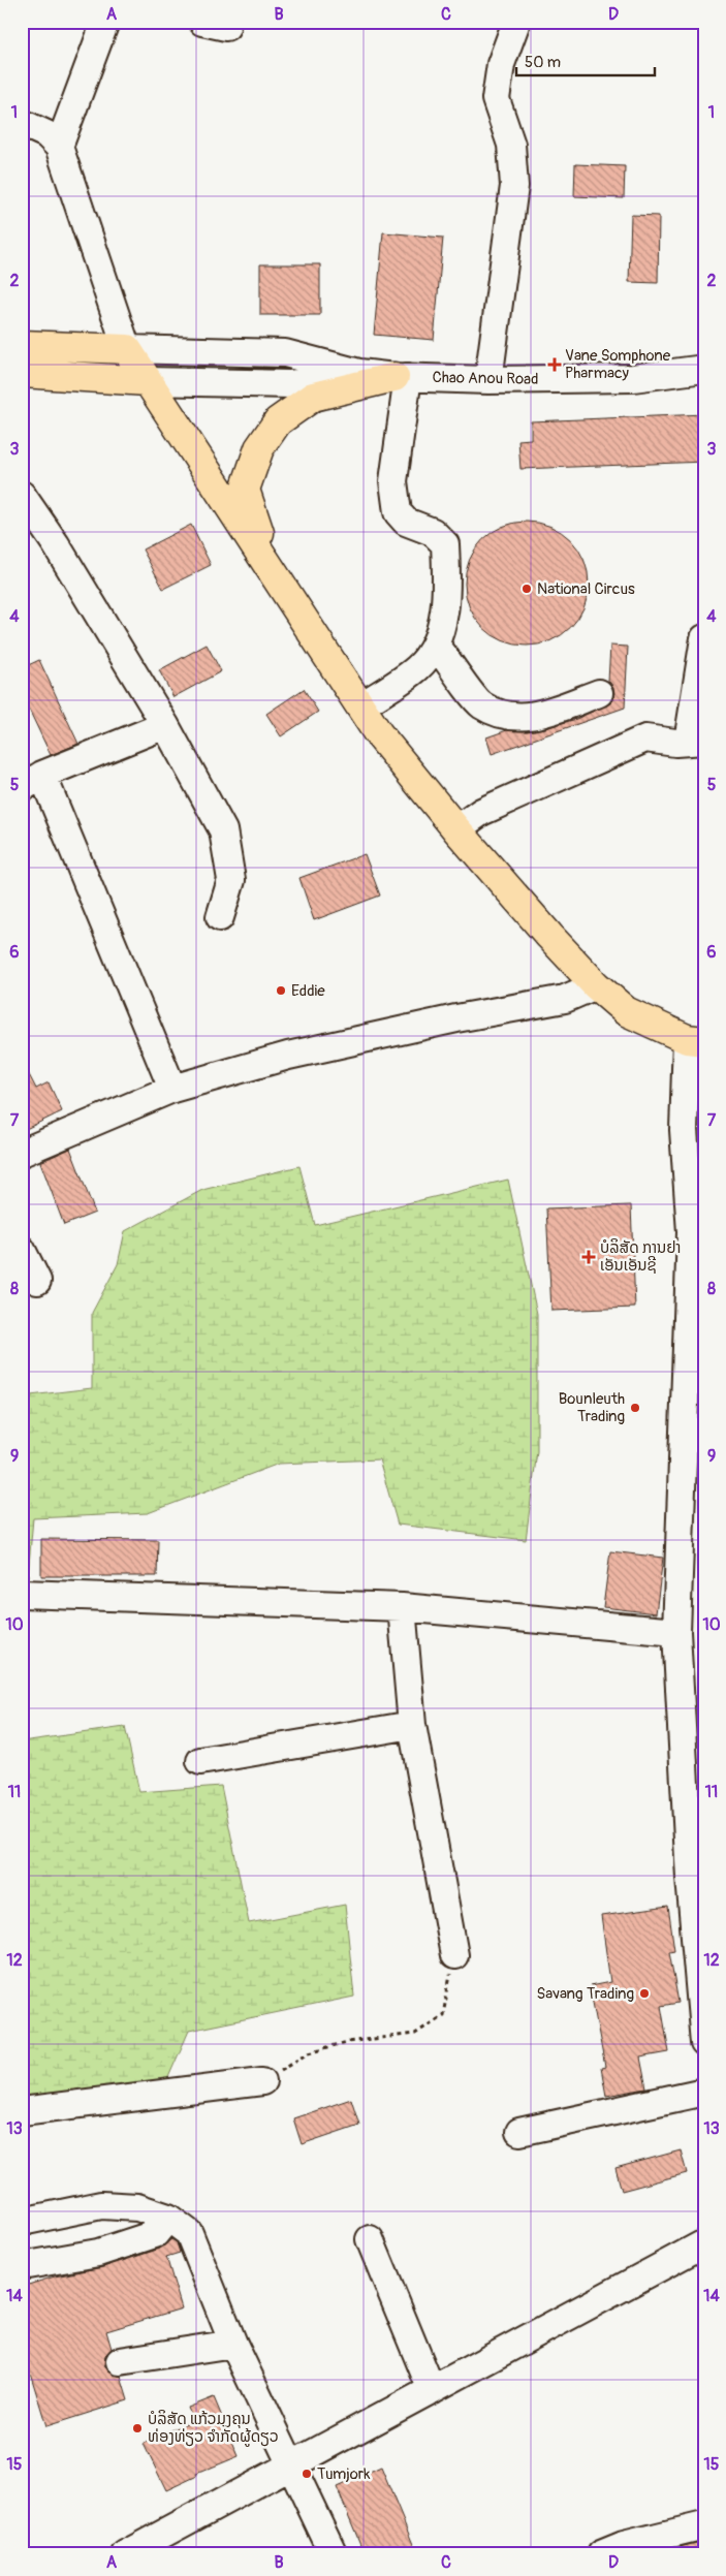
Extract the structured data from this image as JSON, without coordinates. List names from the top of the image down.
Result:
{
  "streets": {
    "main road": ["Chao Anou Road"]
  },
  "places": {
    "health": ["Vane Somphone Pharmacy", "ບໍລິສັດ ການຢາ ເອັນເອັນຊີ"],
    "other": [
      "National Circus",
      "Eddie",
      "Bounleuth Trading",
      "Savang Trading",
      "ບໍລິສັດ ແກ້ວມຸງຄຸນ ທ່ອງທ່ຽວ ຈຳກັດຜູ້ດຽວ",
      "Tumjork"
    ]
  },
  "scale_bar": "50 m",
  "grid": {
    "columns": [
      "A",
      "B",
      "C",
      "D"
    ],
    "rows": [
      "1",
      "2",
      "3",
      "4",
      "5",
      "6",
      "7",
      "8",
      "9",
      "10",
      "11",
      "12",
      "13",
      "14",
      "15"
    ]
  }
}
